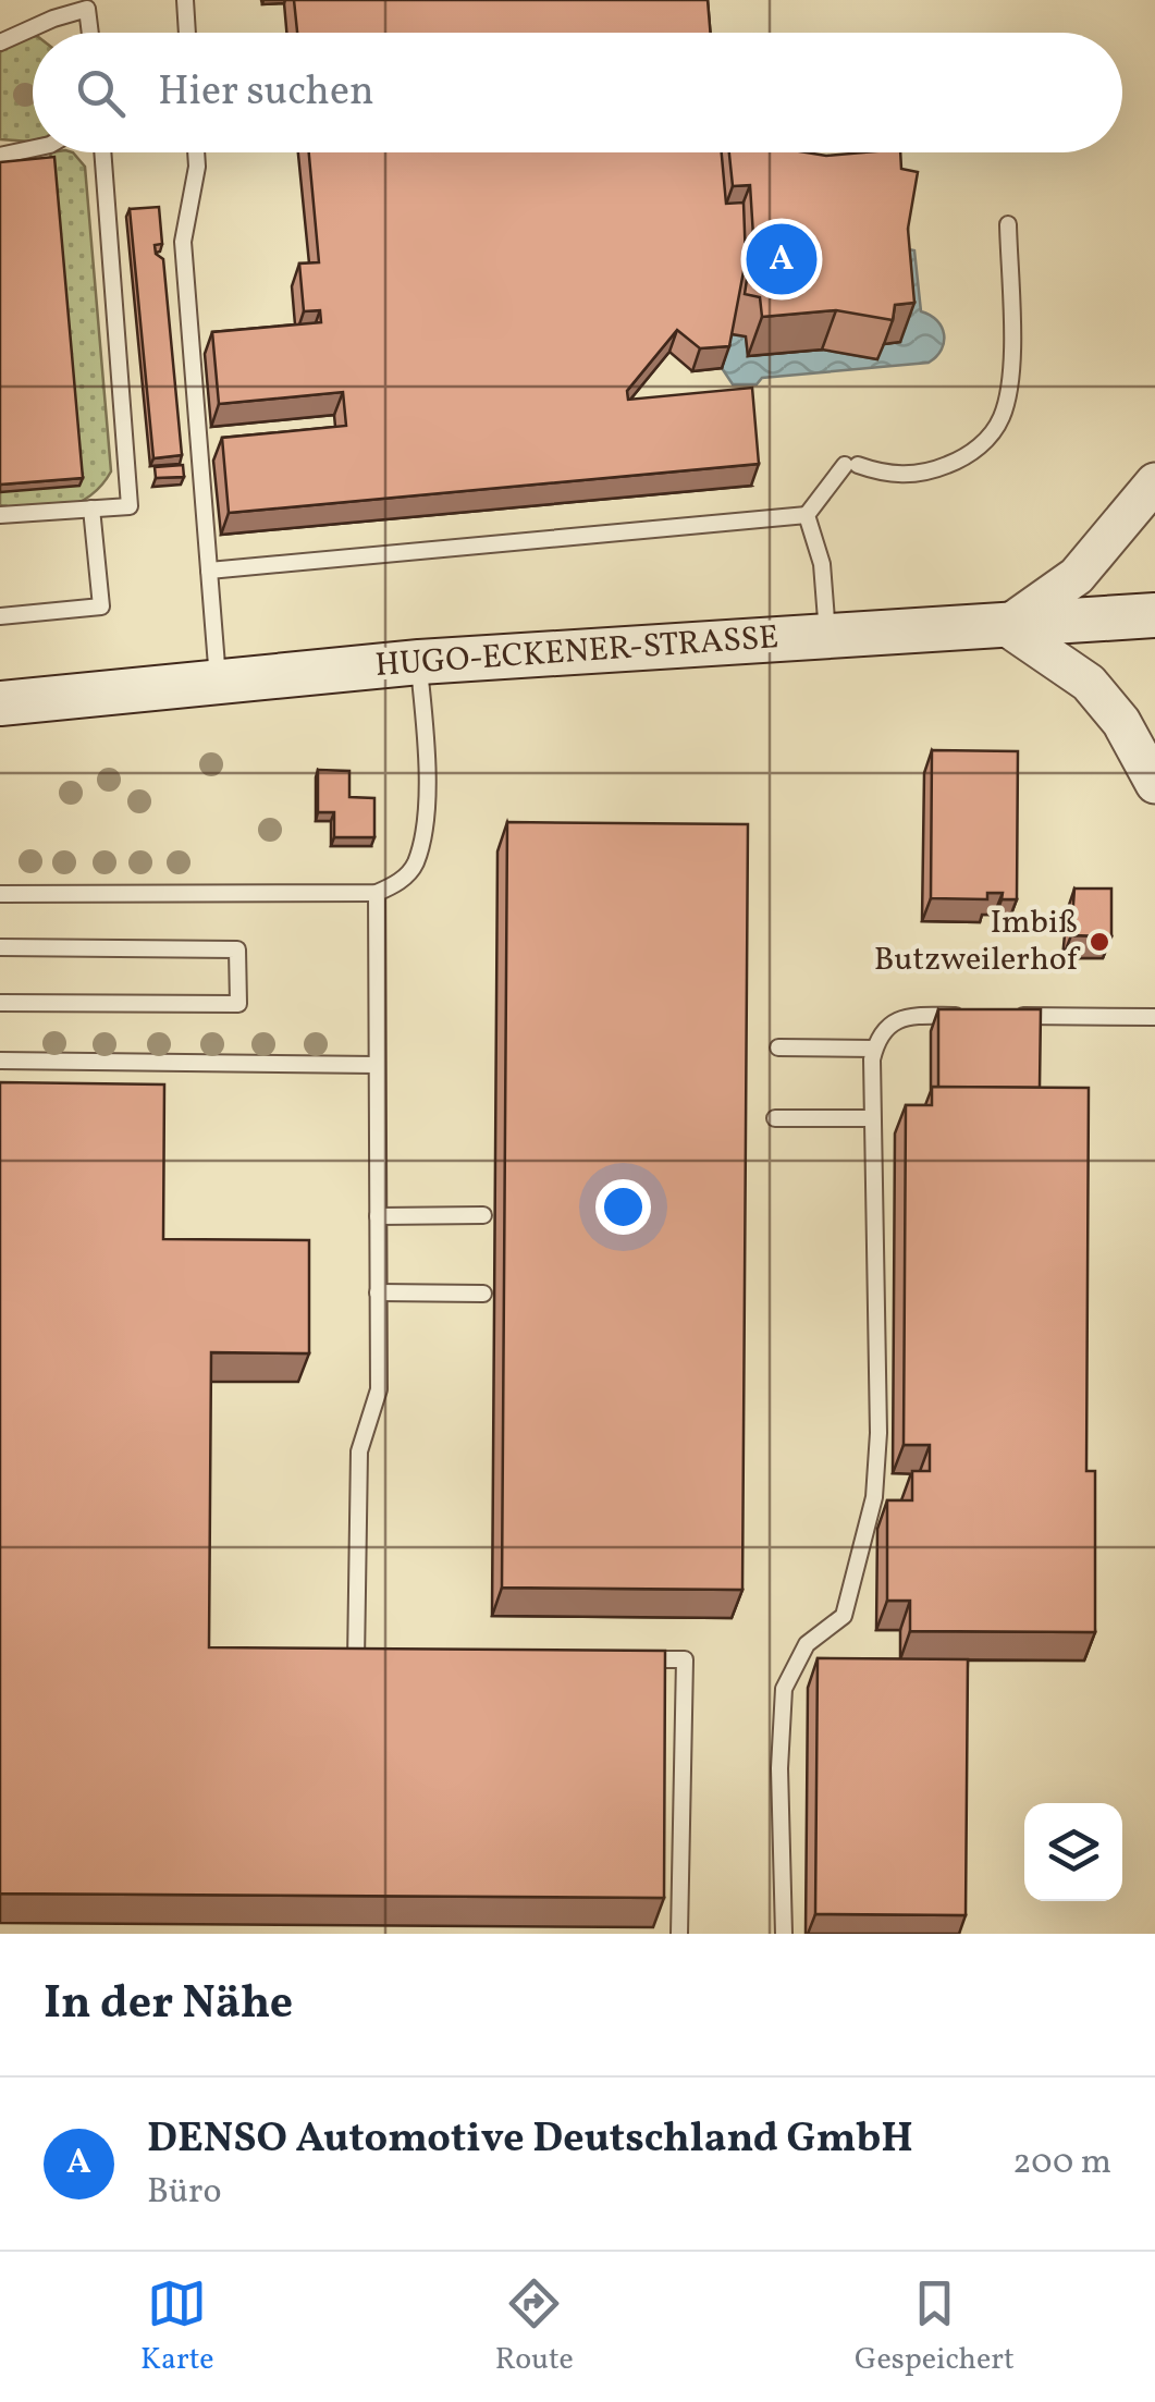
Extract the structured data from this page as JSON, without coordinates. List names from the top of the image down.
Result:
{
  "streets": {
    "main road": ["HUGO-ECKENER-STRASSE"]
  },
  "places": ["Imbiß Butzweilerhof"],
  "page": {
    "search": "Hier suchen",
    "pins": "A",
    "heading": "In der Nähe",
    "list": [
      {
        "mark": "A",
        "name": "DENSO Automotive Deutschland GmbH",
        "note": "Büro",
        "value": "200 m"
      }
    ],
    "nav": ["Karte", "Route", "Gespeichert"]
  }
}
